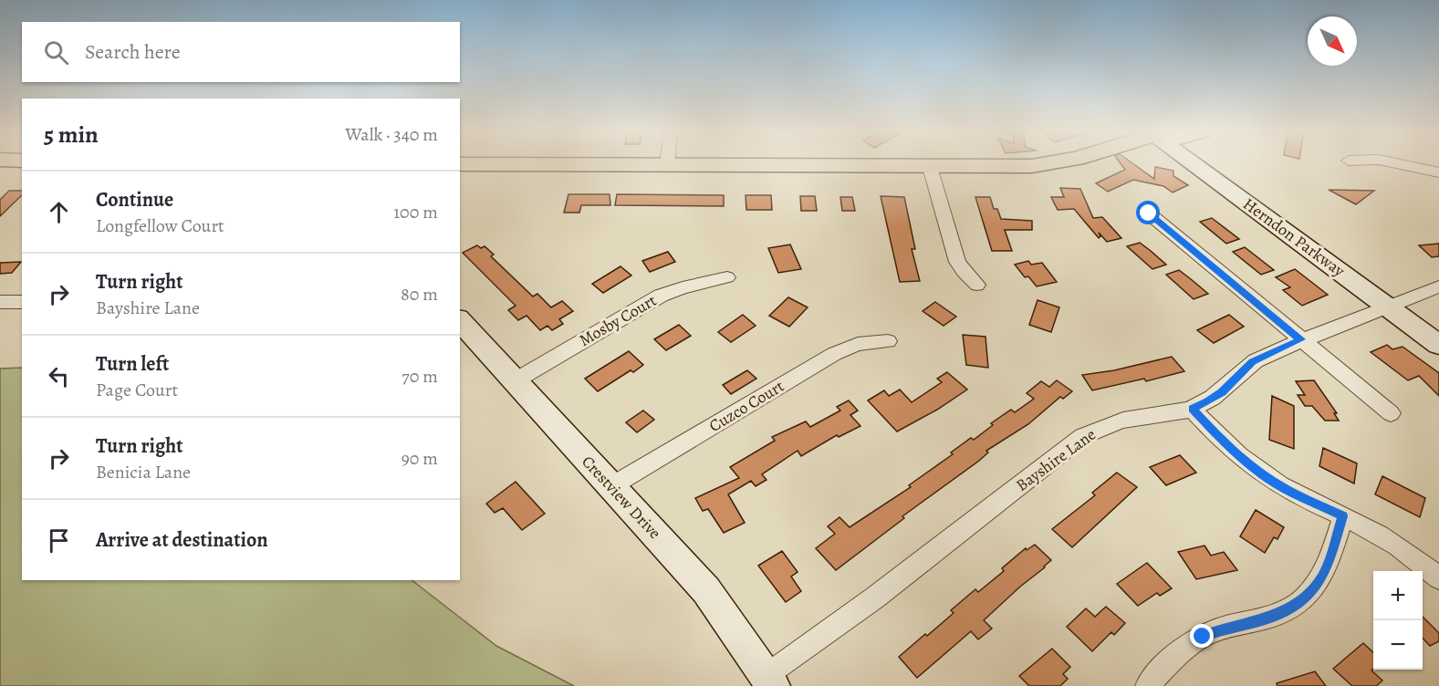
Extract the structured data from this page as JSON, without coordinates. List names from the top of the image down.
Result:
{
  "streets": {
    "main road": ["Herndon Parkway", "Crestview Drive"],
    "street": ["Mosby Court", "Cuzco Court", "Bayshire Lane"]
  },
  "crossings": [
    ["Herndon Parkway", "Bayshire Lane"],
    ["Mosby Court", "Crestview Drive"],
    ["Cuzco Court", "Crestview Drive"],
    ["Bayshire Lane", "Crestview Drive"]
  ],
  "north": "bottom right",
  "page": {
    "search": "Search here",
    "heading": ["5 min", "Walk · 340 m"],
    "list": [
      ["Continue", "Longfellow Court", "100 m"],
      ["Turn right", "Bayshire Lane", "80 m"],
      ["Turn left", "Page Court", "70 m"],
      ["Turn right", "Benicia Lane", "90 m"],
      "Arrive at destination"
    ],
    "map_buttons": ["+", "−"]
  }
}
